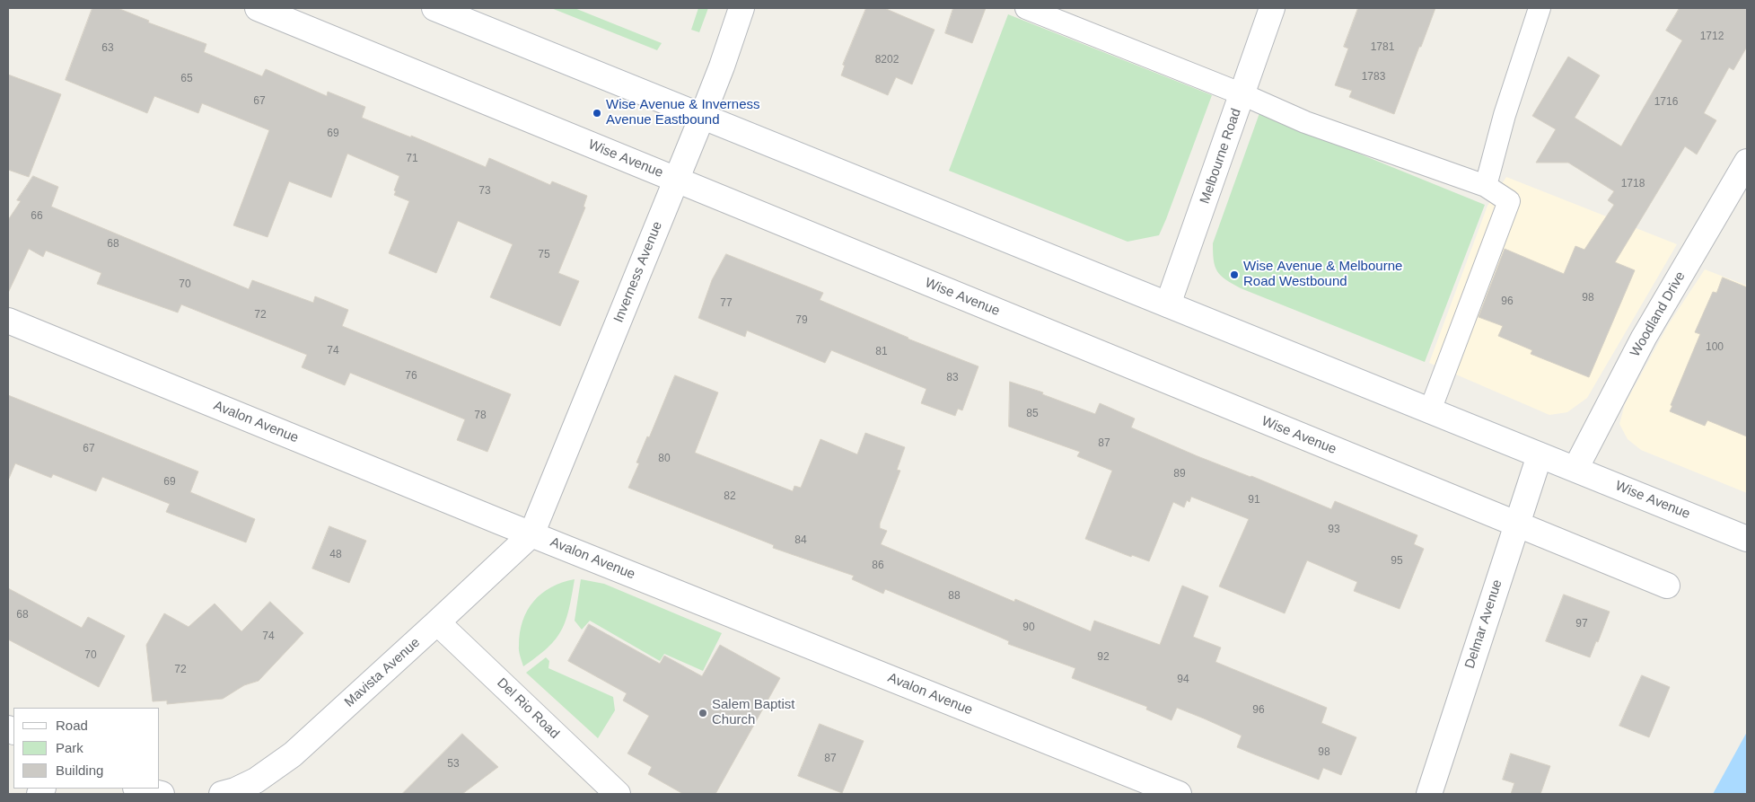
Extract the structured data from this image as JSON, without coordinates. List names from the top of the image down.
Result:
{
  "streets": {
    "street": [
      "Melbourne Road",
      "Wise Avenue",
      "Inverness Avenue",
      "Woodland Drive",
      "Avalon Avenue",
      "Delmar Avenue",
      "Mavista Avenue",
      "Del Rio Road"
    ]
  },
  "crossings": [
    ["Melbourne Road", "Wise Avenue"],
    ["Wise Avenue", "Inverness Avenue"],
    ["Wise Avenue", "Woodland Drive"],
    ["Wise Avenue", "Delmar Avenue"],
    ["Inverness Avenue", "Avalon Avenue"],
    ["Inverness Avenue", "Mavista Avenue"],
    ["Avalon Avenue", "Mavista Avenue"],
    ["Mavista Avenue", "Del Rio Road"]
  ],
  "places": ["Wise Avenue & Inverness Avenue Eastbound", "Wise Avenue & Melbourne Road Westbound", "Salem Baptist Church"],
  "house_numbers": [
    "1712",
    "1781",
    "63",
    "8202",
    "1783",
    "65",
    "67",
    "1716",
    "69",
    "71",
    "1718",
    "73",
    "66",
    "68",
    "75",
    "70",
    "98",
    "96",
    "77",
    "72",
    "79",
    "100",
    "74",
    "81",
    "76",
    "83",
    "85",
    "78",
    "87",
    "67",
    "80",
    "89",
    "69",
    "82",
    "91",
    "93",
    "84",
    "48",
    "95",
    "86",
    "88",
    "68",
    "97",
    "90",
    "74",
    "70",
    "92",
    "72",
    "94",
    "96",
    "98",
    "87",
    "53"
  ],
  "legend": ["Road", "Park", "Building"]
}
